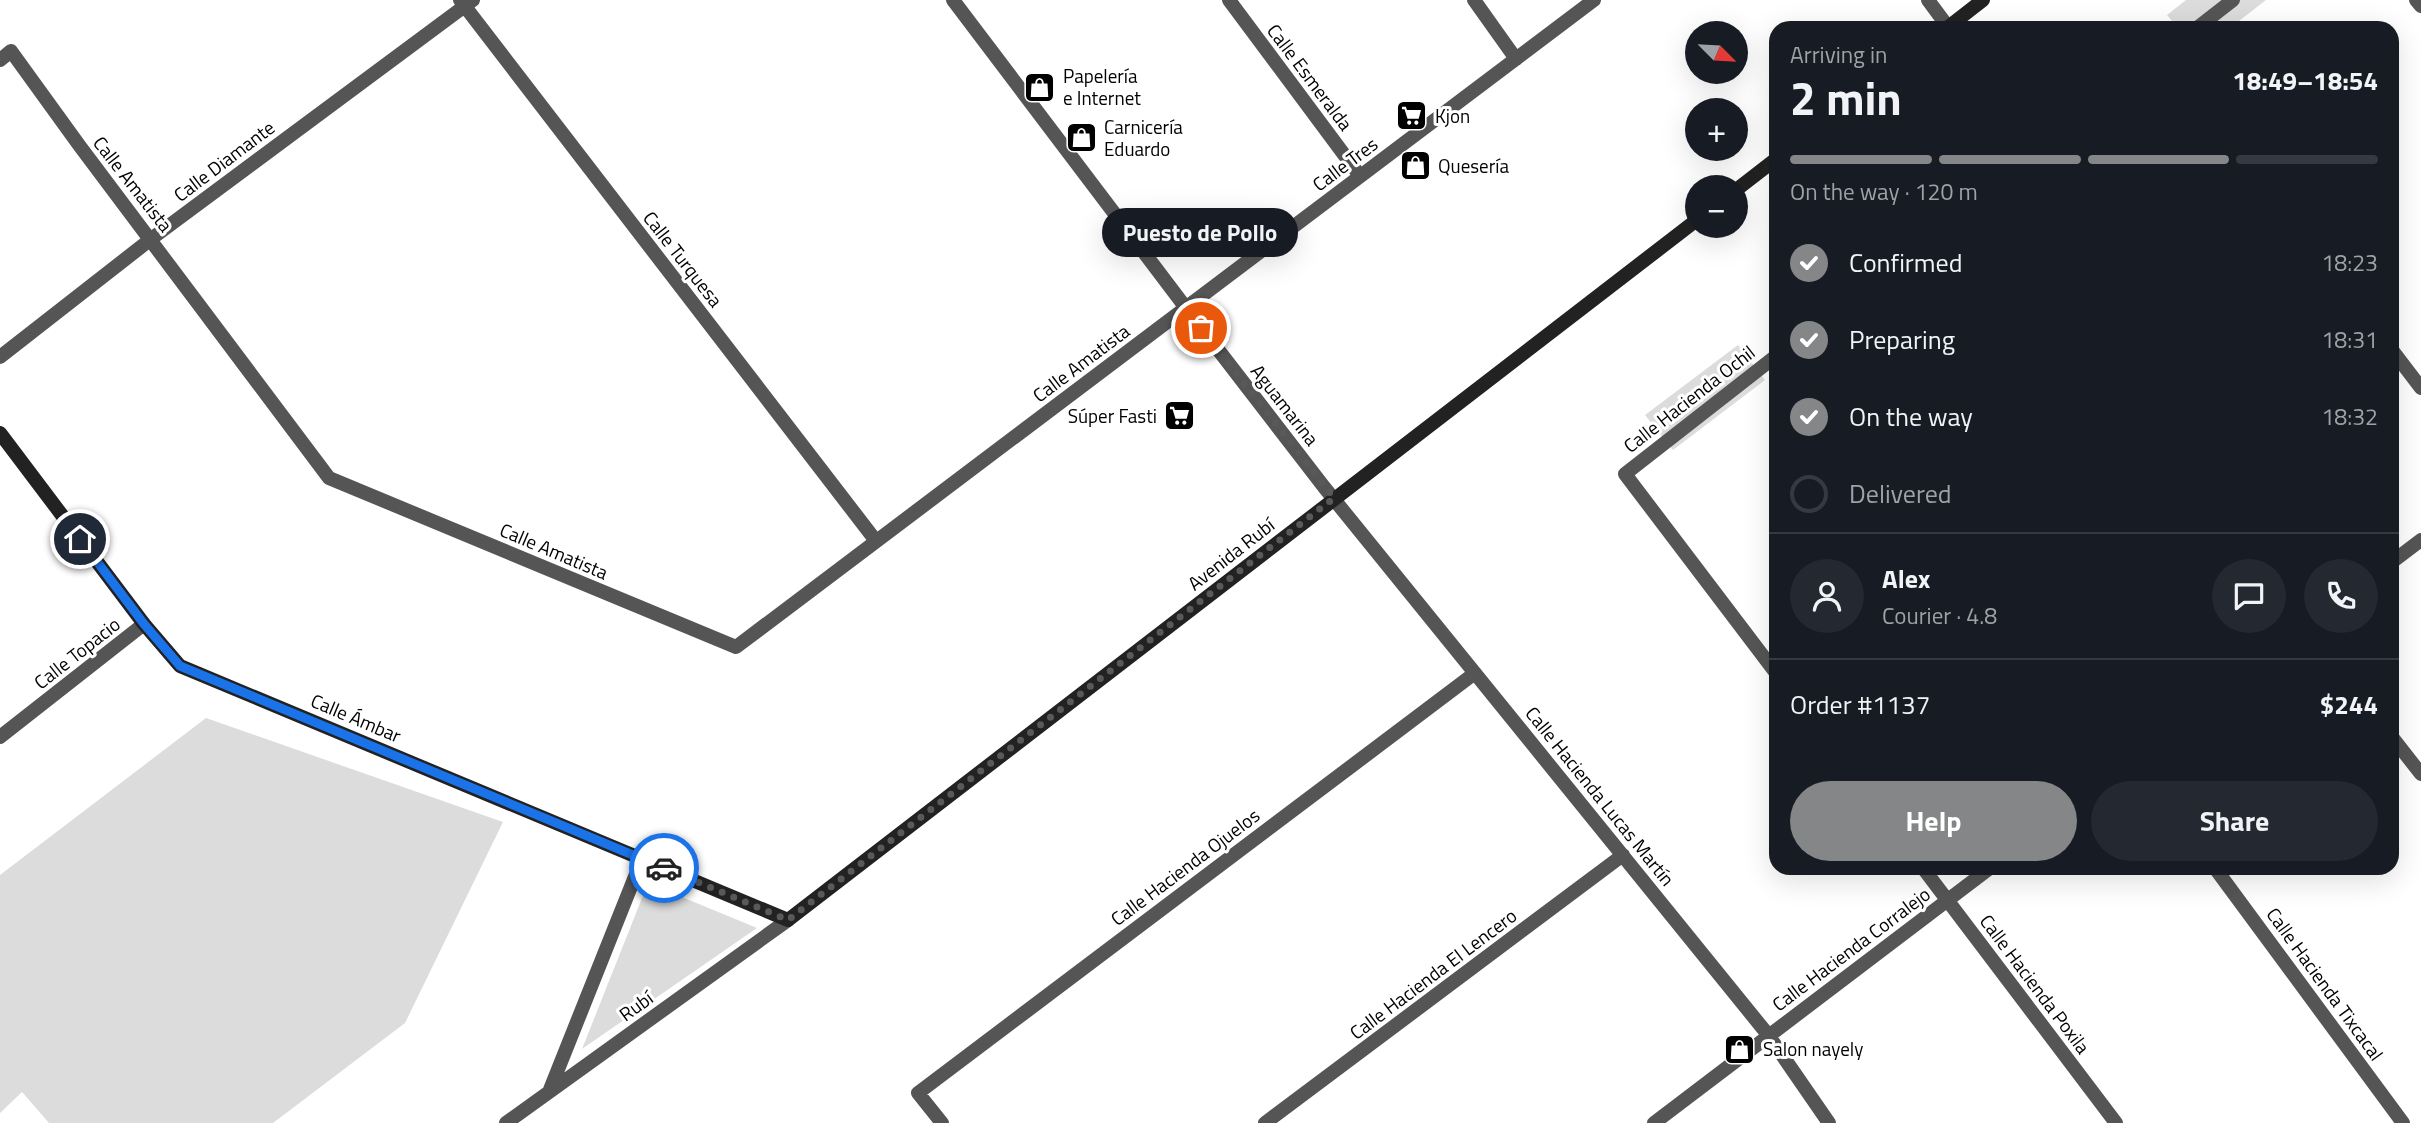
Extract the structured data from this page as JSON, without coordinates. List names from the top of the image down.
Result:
{
  "streets": {
    "street": [
      "Calle Esmeralda",
      "Calle Diamante",
      "Calle Tres",
      "Calle Amatista",
      "Calle Turquesa",
      "Calle Hacienda Ochil",
      "Aguamarina",
      "Avenida Rubí",
      "Calle Topacio",
      "Calle Ámbar",
      "Calle Hacienda Lucas Martín",
      "Calle Hacienda Ojuelos",
      "Calle Hacienda Corralejo",
      "Calle Hacienda El Lencero",
      "Calle Hacienda Poxila",
      "Calle Hacienda Tixcacal",
      "Rubí"
    ]
  },
  "crossings": [
    ["Calle Esmeralda", "Calle Tres"],
    ["Calle Diamante", "Calle Amatista"],
    ["Calle Diamante", "Calle Turquesa"],
    ["Calle Tres", "Calle Amatista"],
    ["Calle Tres", "Aguamarina"],
    ["Calle Amatista", "Calle Turquesa"],
    ["Calle Amatista", "Aguamarina"],
    ["Aguamarina", "Avenida Rubí"],
    ["Aguamarina", "Calle Hacienda Lucas Martín"],
    ["Avenida Rubí", "Calle Ámbar"],
    ["Avenida Rubí", "Calle Hacienda Lucas Martín"],
    ["Avenida Rubí", "Rubí"],
    ["Calle Topacio", "Calle Ámbar"],
    ["Calle Ámbar", "Rubí"],
    ["Calle Hacienda Lucas Martín", "Calle Hacienda Ojuelos"],
    ["Calle Hacienda Lucas Martín", "Calle Hacienda Corralejo"],
    ["Calle Hacienda Lucas Martín", "Calle Hacienda El Lencero"],
    ["Calle Hacienda Corralejo", "Calle Hacienda Poxila"]
  ],
  "places": {
    "shop": [
      "Papelería e Internet",
      "Carnicería Eduardo",
      "Quesería",
      "Salon nayely"
    ],
    "supermarket": ["Kjon", "Súper Fasti"],
    "other": ["Puesto de Pollo"]
  },
  "north": "bottom right",
  "page": {
    "map_buttons": ["+", "−"],
    "heading": ["2 min", "Arriving in", "18:49–18:54"],
    "panel": [
      "Alex",
      "Courier · 4.8",
      "Order #1137",
      "$244"
    ],
    "bar": "On the way · 120 m",
    "bubble": "Puesto de Pollo",
    "list": [
      ["Confirmed", "18:23"],
      ["Preparing", "18:31"],
      ["On the way", "18:32"],
      "Delivered"
    ],
    "buttons": ["Help", "Share"]
  }
}
